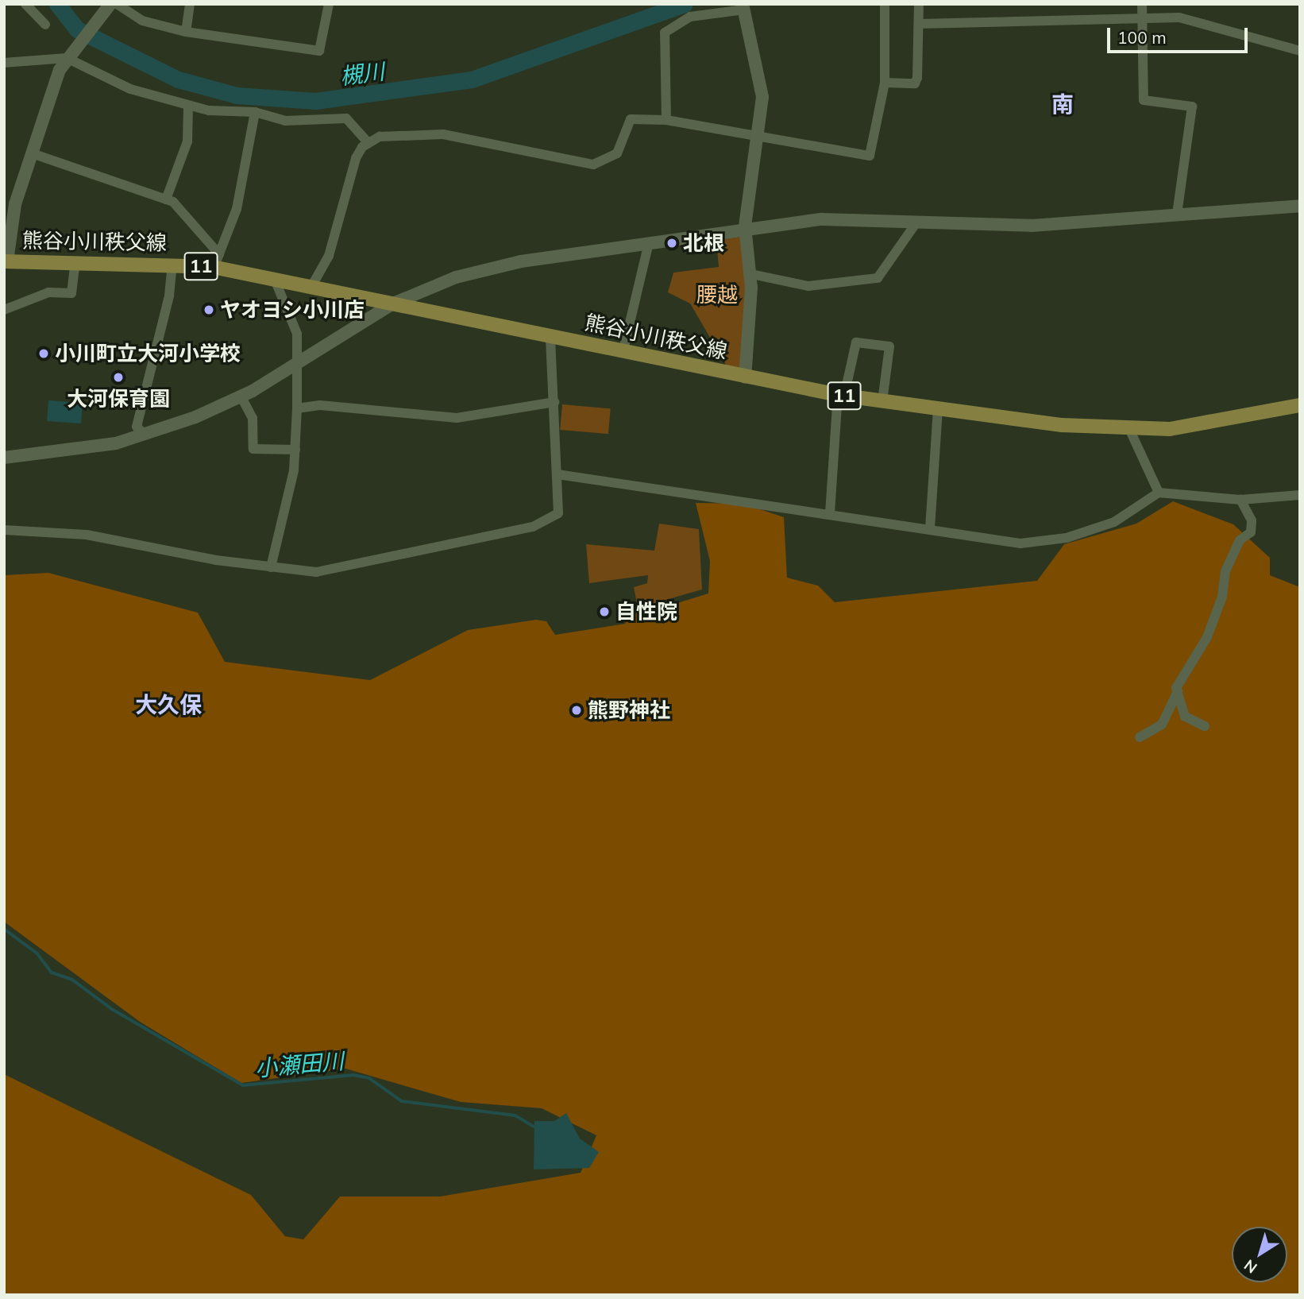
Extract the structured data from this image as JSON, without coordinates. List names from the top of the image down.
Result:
{
  "streets": {
    "main road": ["熊谷小川秩父線", "11"]
  },
  "districts": ["南", "大久保"],
  "water": ["槻川", "小瀬田川"],
  "parks": ["腰越"],
  "places": [
    "北根",
    "ヤオヨシ小川店",
    "小川町立大河小学校",
    "大河保育園",
    "自性院",
    "熊野神社"
  ],
  "scale_bar": "100 m",
  "north": "bottom left"
}
